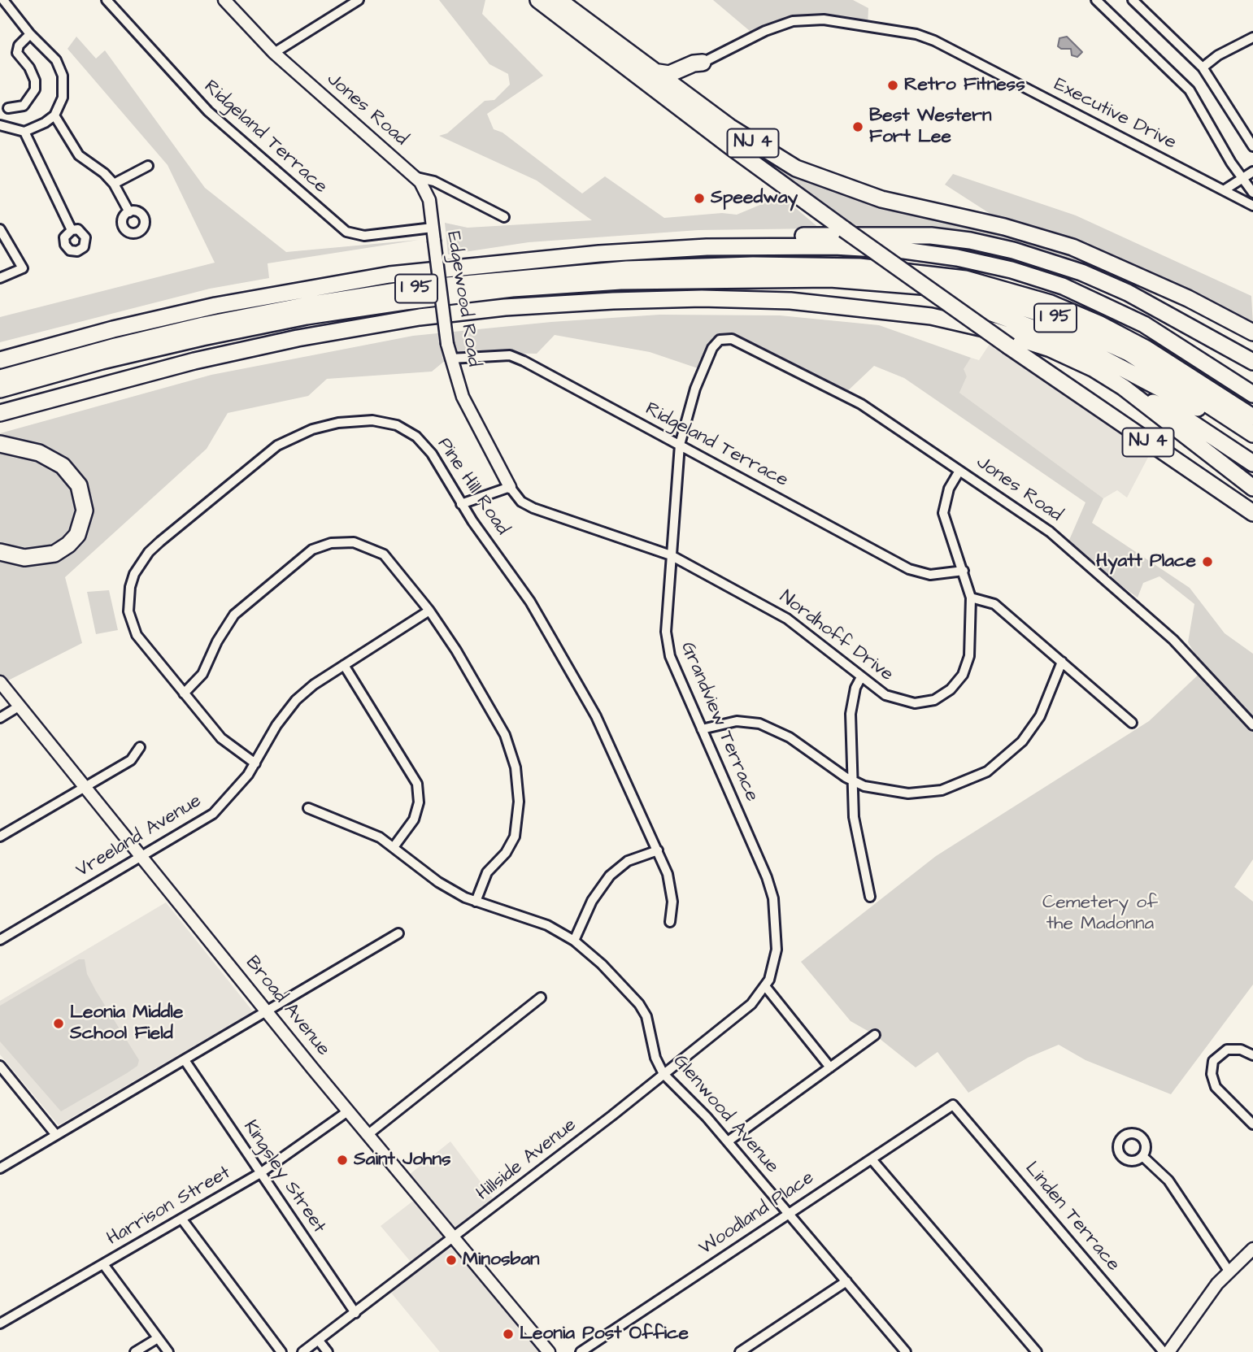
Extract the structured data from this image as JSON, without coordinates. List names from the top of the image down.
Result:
{
  "streets": {
    "highway": ["NJ 4", "I 95"],
    "street": [
      "Jones Road",
      "Executive Drive",
      "Ridgeland Terrace",
      "Edgewood Road",
      "Pine Hill Road",
      "Nordhoff Drive",
      "Grandview Terrace",
      "Vreeland Avenue",
      "Broad Avenue",
      "Glenwood Avenue",
      "Hillside Avenue",
      "Kingsley Street",
      "Harrison Street",
      "Woodland Place",
      "Linden Terrace"
    ]
  },
  "crossings": [
    ["Jones Road", "Edgewood Road"],
    ["Jones Road", "Nordhoff Drive"],
    ["Jones Road", "Grandview Terrace"],
    ["Ridgeland Terrace", "Edgewood Road"],
    ["Ridgeland Terrace", "Nordhoff Drive"],
    ["Ridgeland Terrace", "Grandview Terrace"],
    ["Edgewood Road", "Nordhoff Drive"],
    ["Pine Hill Road", "Vreeland Avenue"],
    ["Nordhoff Drive", "Grandview Terrace"],
    ["Grandview Terrace", "Hillside Avenue"],
    ["Vreeland Avenue", "Broad Avenue"],
    ["Broad Avenue", "Hillside Avenue"],
    ["Broad Avenue", "Harrison Street"],
    ["Glenwood Avenue", "Hillside Avenue"],
    ["Glenwood Avenue", "Woodland Place"],
    ["Hillside Avenue", "Kingsley Street"],
    ["Kingsley Street", "Harrison Street"],
    ["Woodland Place", "Linden Terrace"]
  ],
  "parks": ["Cemetery of the Madonna"],
  "places": [
    "Retro Fitness",
    "Best Western Fort Lee",
    "Speedway",
    "Hyatt Place",
    "Leonia Middle School Field",
    "Saint Johns",
    "Minosban",
    "Leonia Post Office"
  ]
}
